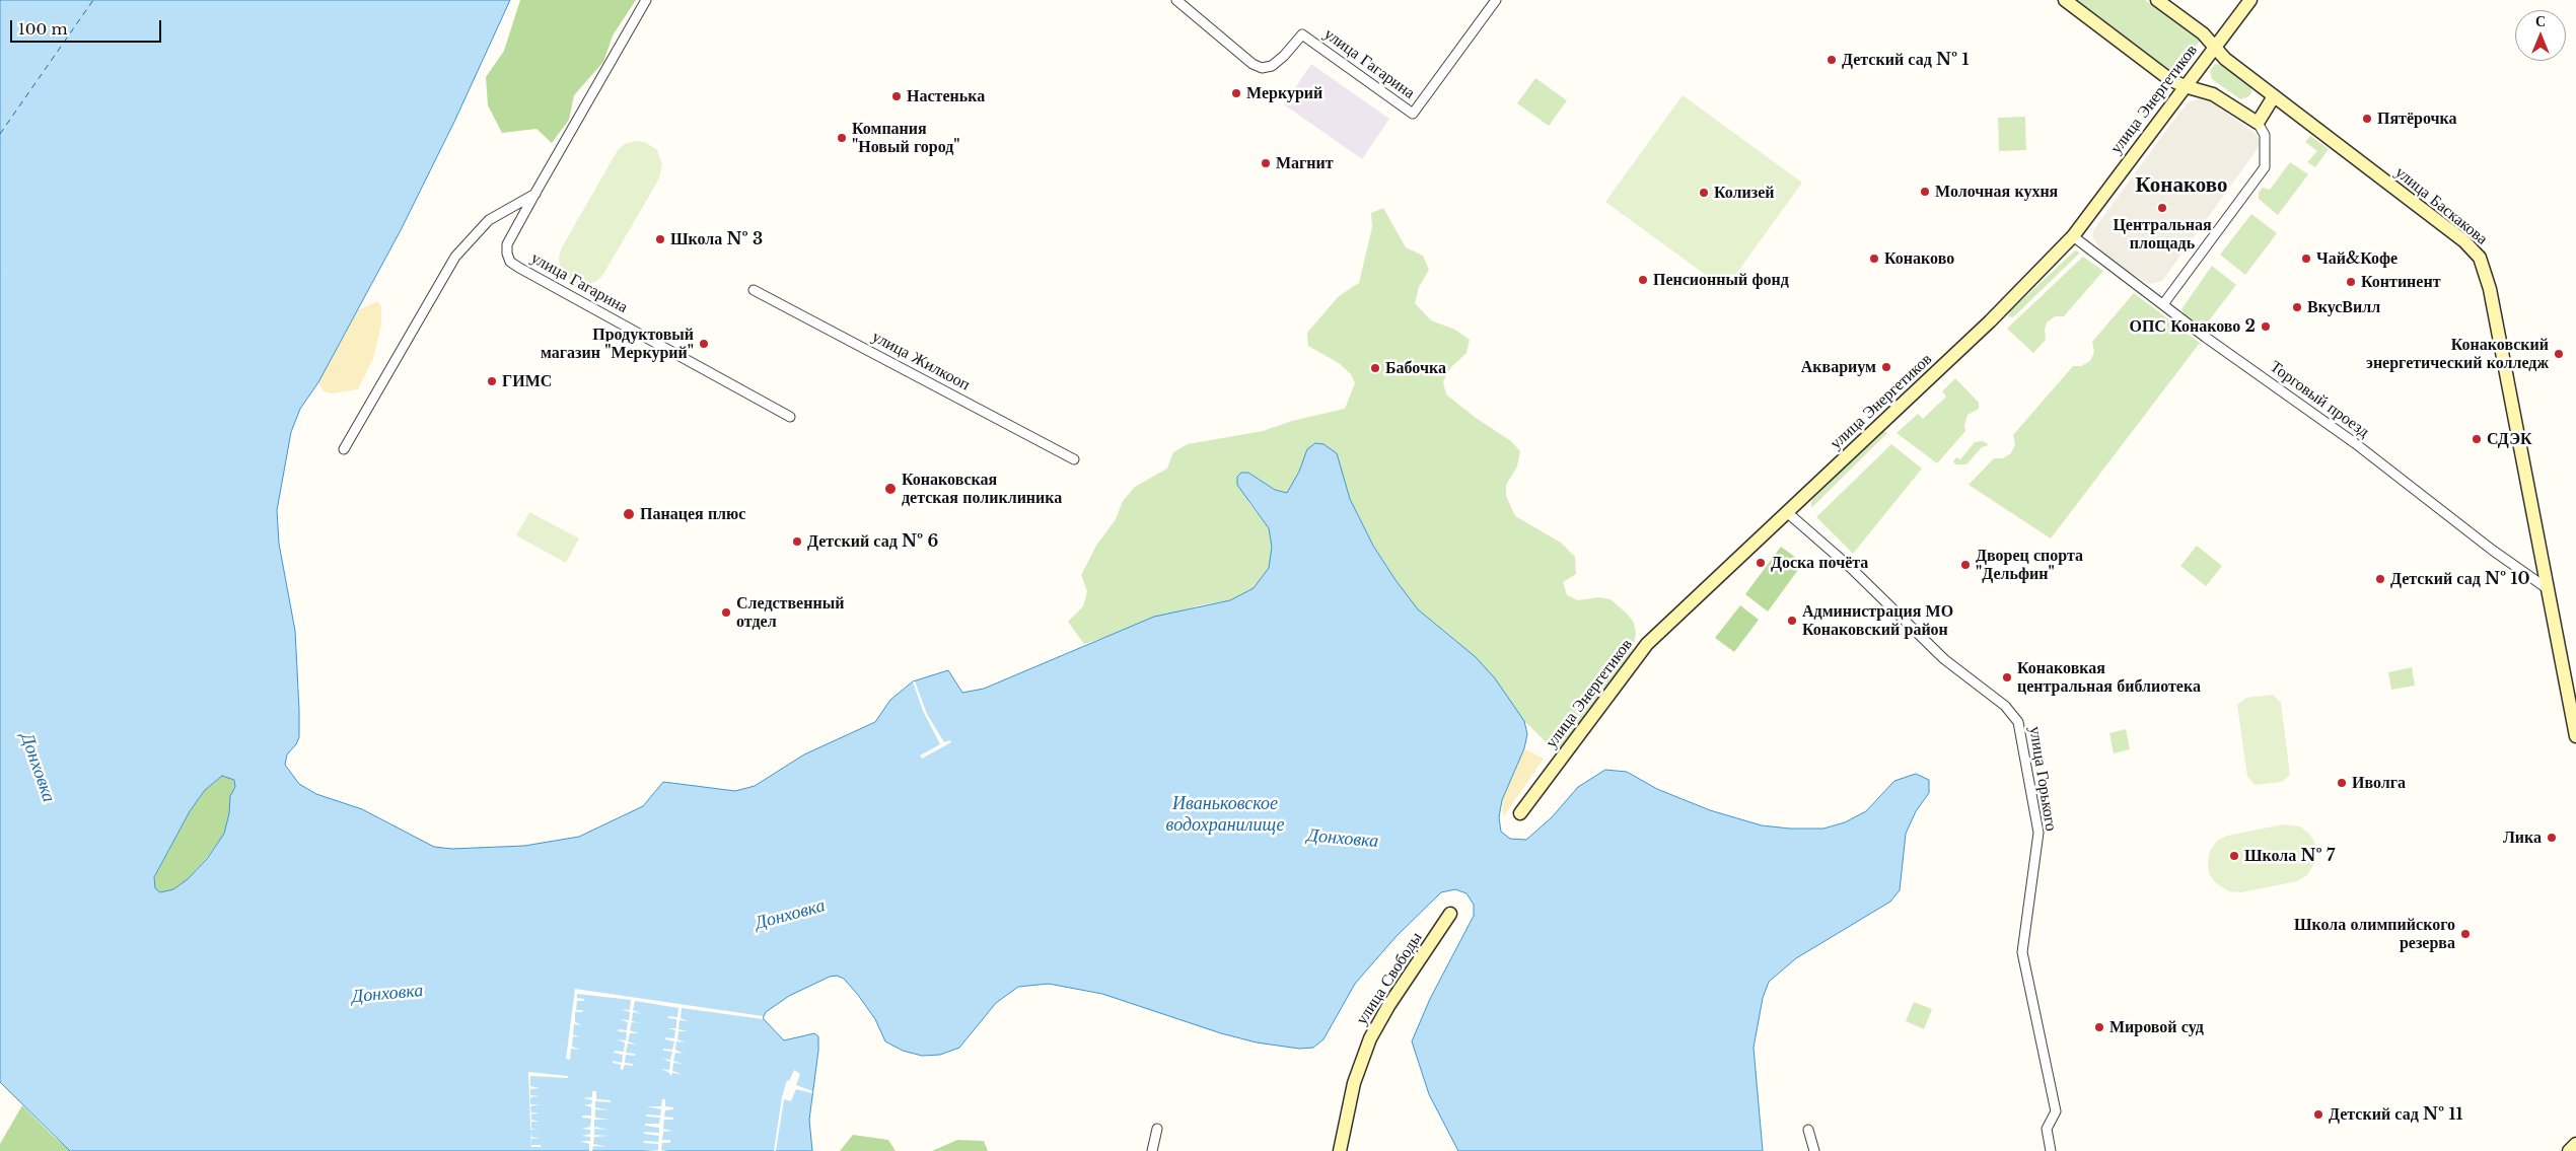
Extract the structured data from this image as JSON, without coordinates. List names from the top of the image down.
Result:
{
  "streets": {
    "main road": ["улица Энергетиков", "улица Баскакова", "улица Свободы"],
    "street": [
      "улица Гагарина",
      "улица Жилкооп",
      "Торговый проезд",
      "улица Горького"
    ]
  },
  "crossings": [
    ["улица Энергетиков", "улица Баскакова"],
    ["улица Энергетиков", "Торговый проезд"],
    ["улица Энергетиков", "улица Горького"],
    ["улица Баскакова", "Торговый проезд"]
  ],
  "districts": ["Конаково"],
  "water": ["Донховка", "Иваньковское водохранилище"],
  "places": [
    "Детский сад № 1",
    "Меркурий",
    "Настенька",
    "Пятёрочка",
    "Компания \"Новый город\"",
    "Магнит",
    "Молочная кухня",
    "Колизей",
    "Центральная площадь",
    "Школа № 3",
    "Конаково",
    "Чай&Кофе",
    "Пенсионный фонд",
    "Континент",
    "ВкусВилл",
    "ОПС Конаково 2",
    "Продуктовый магазин \"Меркурий\"",
    "Конаковский энергетический колледж",
    "Аквариум",
    "Бабочка",
    "ГИМС",
    "СДЭК",
    "Конаковская детская поликлиника",
    "Панацея плюс",
    "Детский сад № 6",
    "Доска почёта",
    "Дворец спорта \"Дельфин\"",
    "Детский сад № 10",
    "Следственный отдел",
    "Администрация МО Конаковский район",
    "Конаковкая центральная библиотека",
    "Иволга",
    "Лика",
    "Школа № 7",
    "Школа олимпийского резерва",
    "Мировой суд",
    "Детский сад № 11"
  ],
  "scale_bar": "100 m",
  "north": "top"
}
